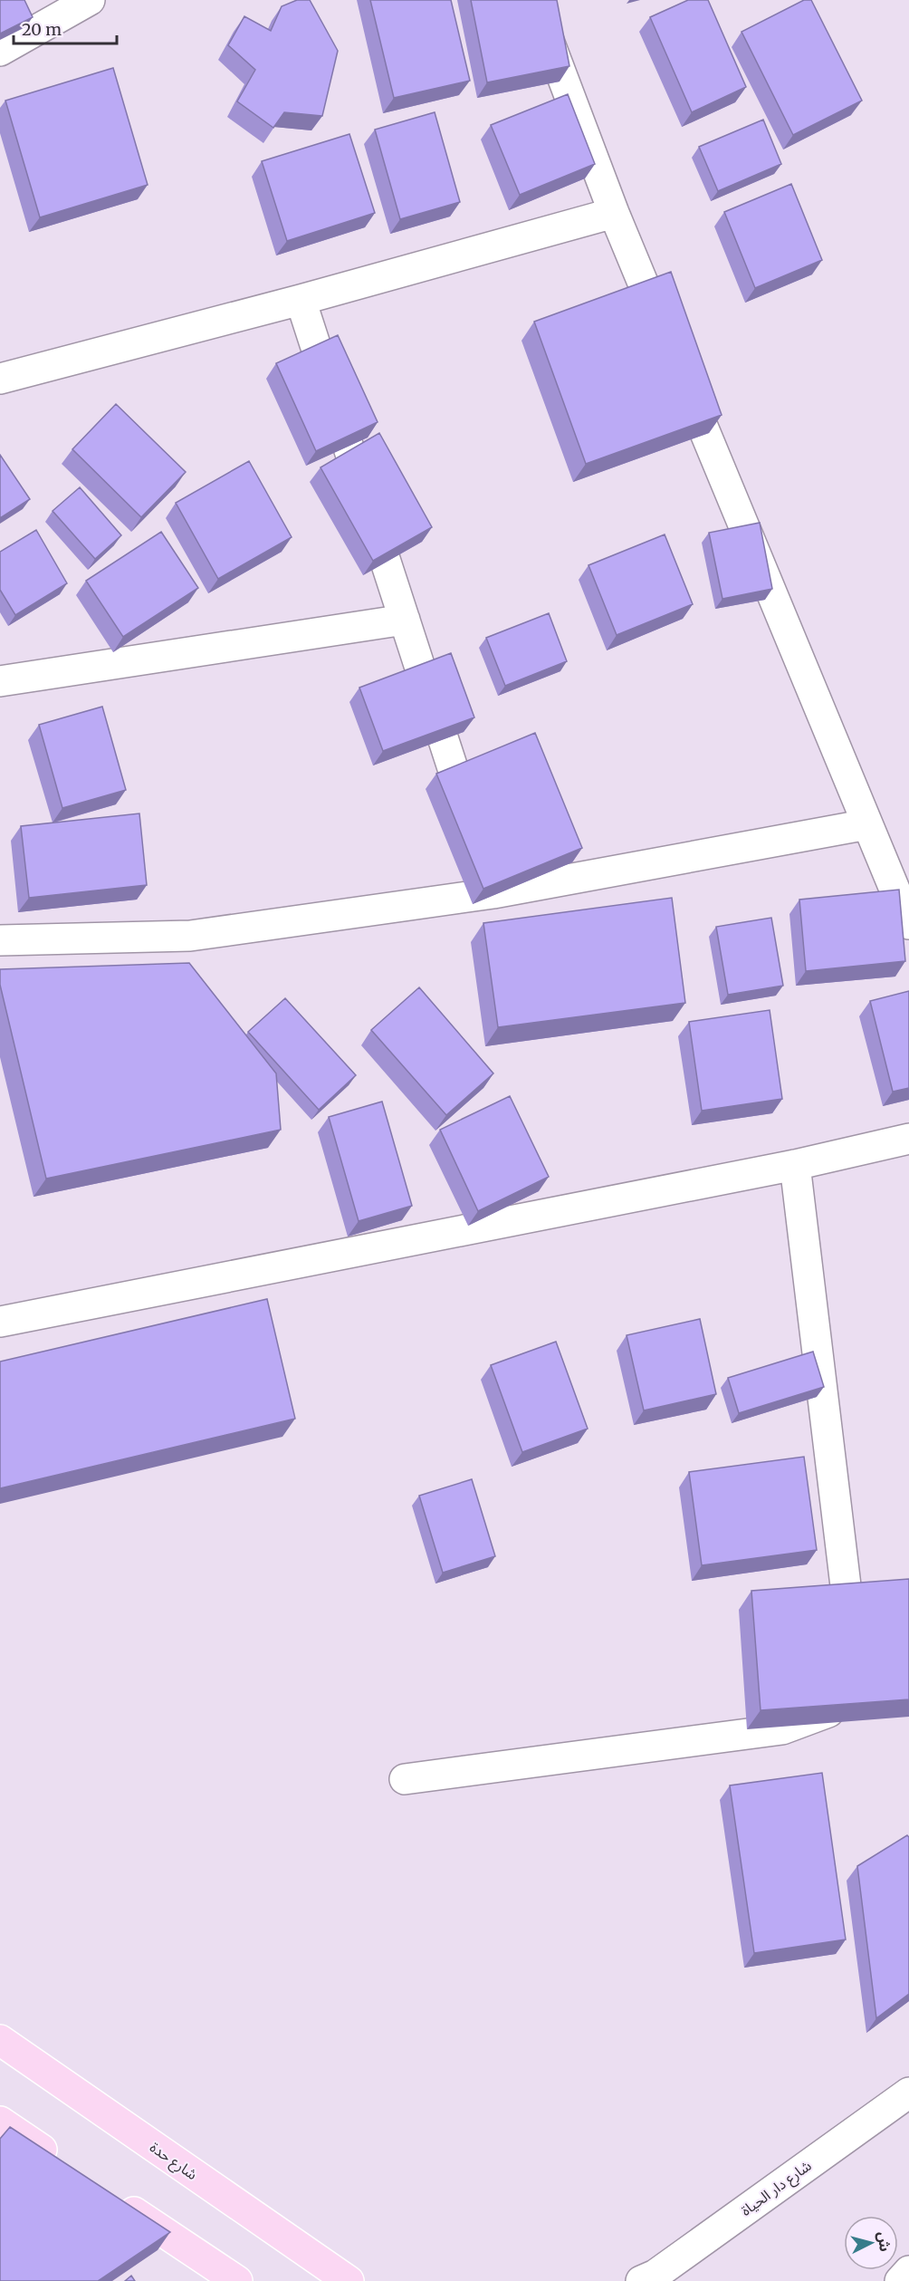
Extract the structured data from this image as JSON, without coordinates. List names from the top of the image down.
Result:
{
  "streets": {
    "main road": ["شارع حدة"],
    "street": ["شارع دار الحياة"]
  },
  "scale_bar": "20 m",
  "north": "right"
}
